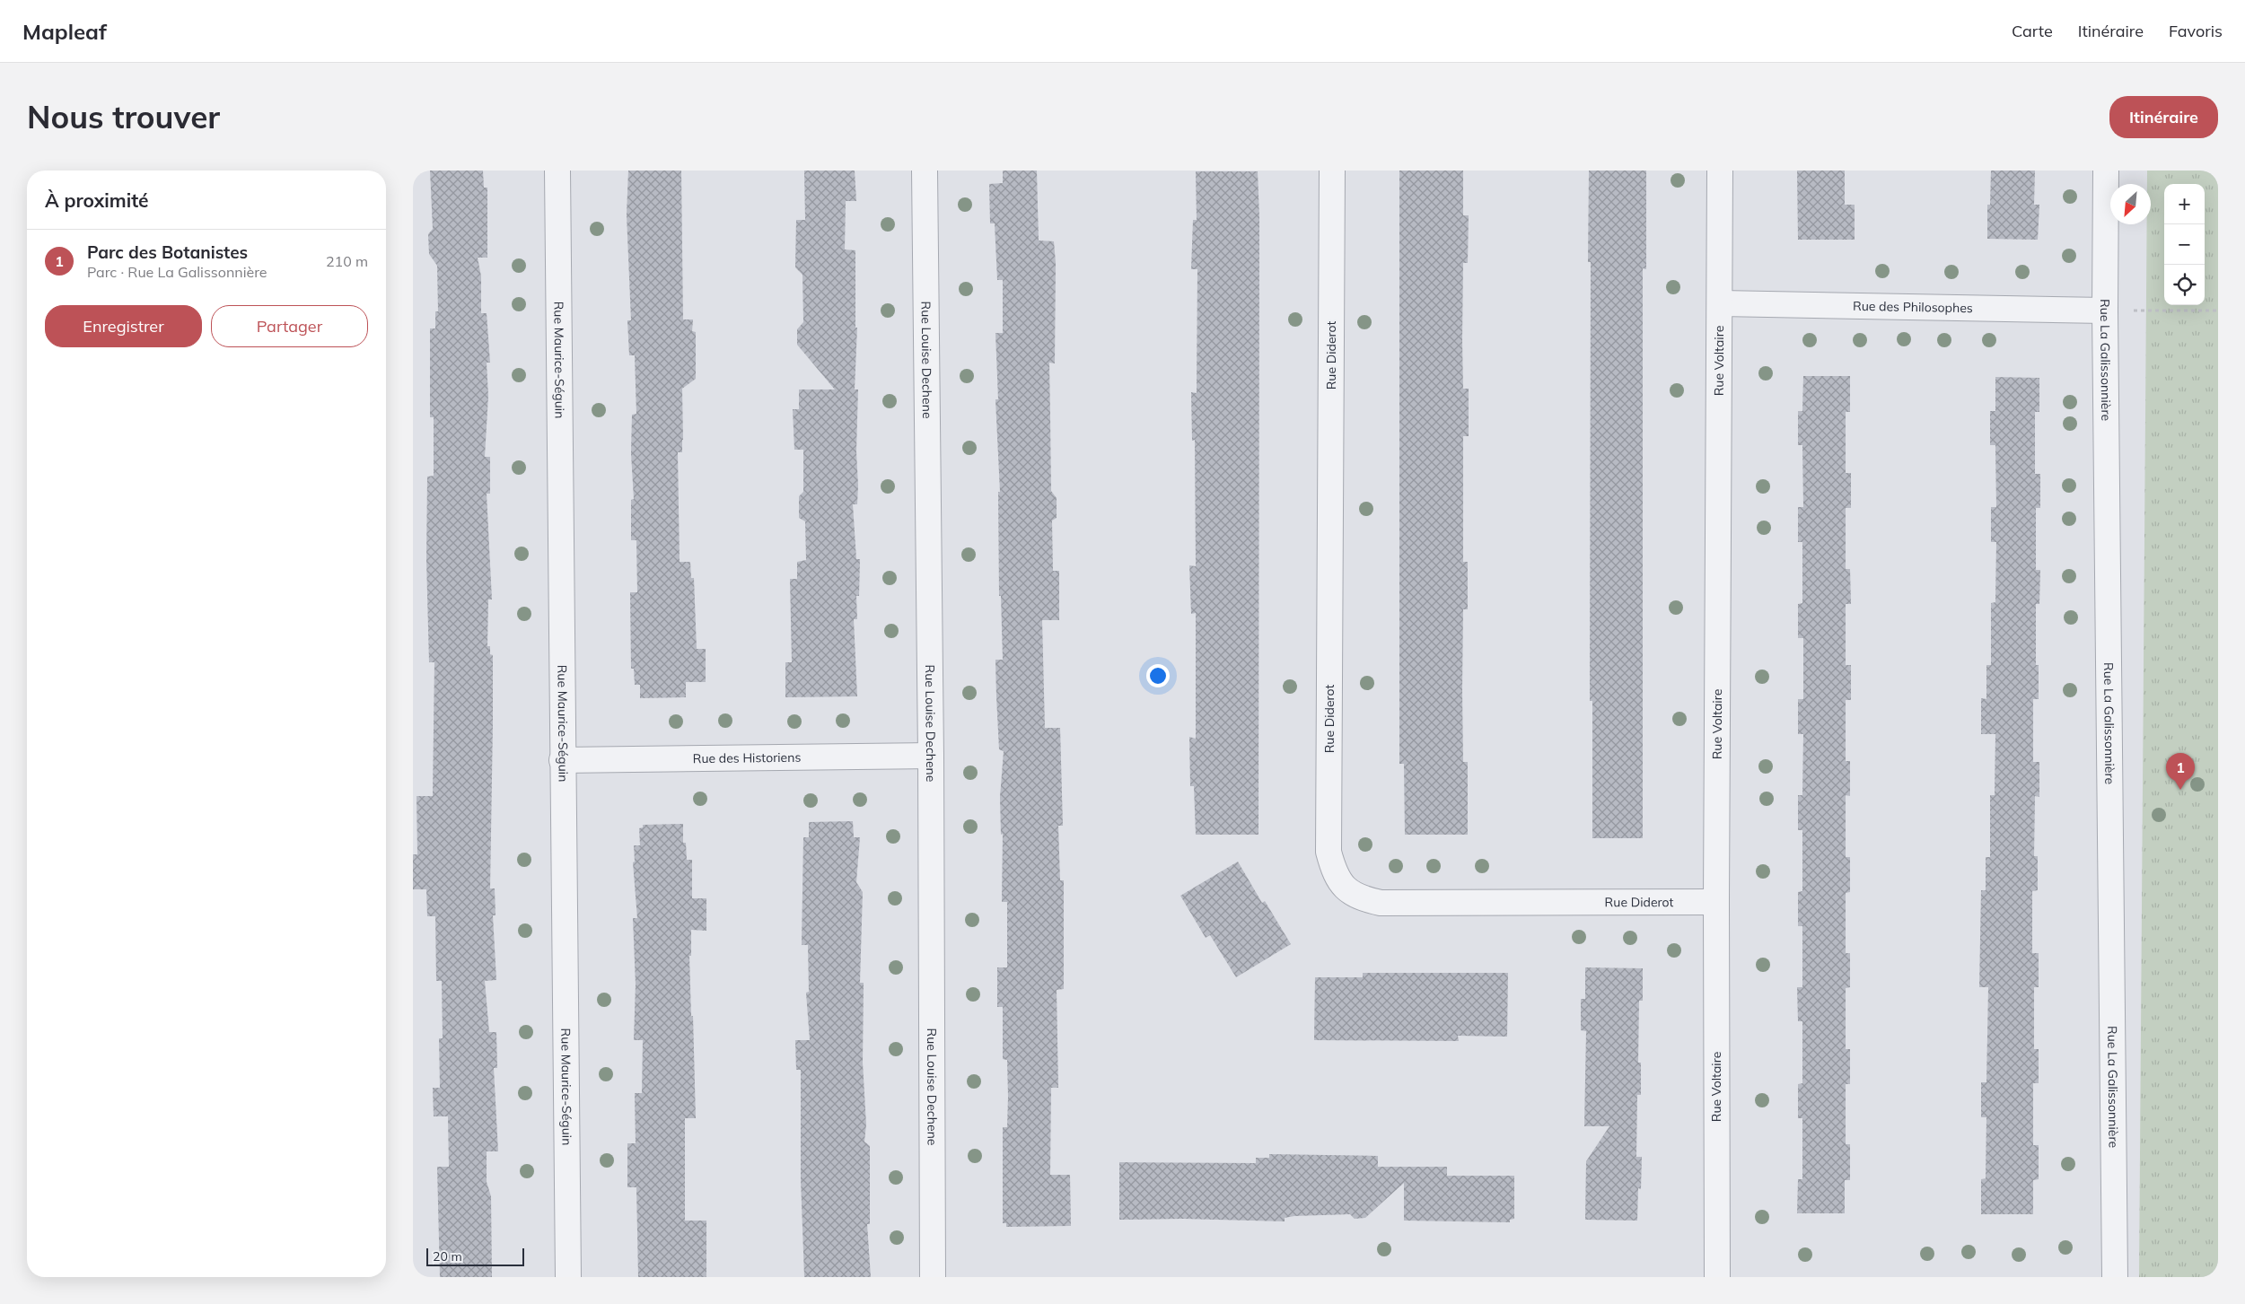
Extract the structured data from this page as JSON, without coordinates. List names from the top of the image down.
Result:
{
  "streets": {
    "street": [
      "Rue des Philosophes",
      "Rue Diderot",
      "Rue Maurice-Séguin",
      "Rue Louise Dechene",
      "Rue Voltaire",
      "Rue La Galissonnière",
      "Rue des Historiens"
    ]
  },
  "crossings": [
    ["Rue des Philosophes", "Rue Voltaire"],
    ["Rue des Philosophes", "Rue La Galissonnière"],
    ["Rue Diderot", "Rue Voltaire"],
    ["Rue Maurice-Séguin", "Rue des Historiens"],
    ["Rue Louise Dechene", "Rue des Historiens"]
  ],
  "scale_bar": "20 m",
  "north": "bottom left",
  "page": {
    "header": "Mapleaf",
    "nav": ["Carte", "Itinéraire", "Favoris"],
    "buttons": [
      "Itinéraire",
      ["Enregistrer", "Partager"]
    ],
    "title": "Nous trouver",
    "heading": "À proximité",
    "map_buttons": ["+", "−"],
    "list": [
      {
        "mark": "1",
        "name": "Parc des Botanistes",
        "note": "Parc · Rue La Galissonnière",
        "value": "210 m"
      }
    ],
    "pins": "1",
    "scale": "20 m"
  }
}
